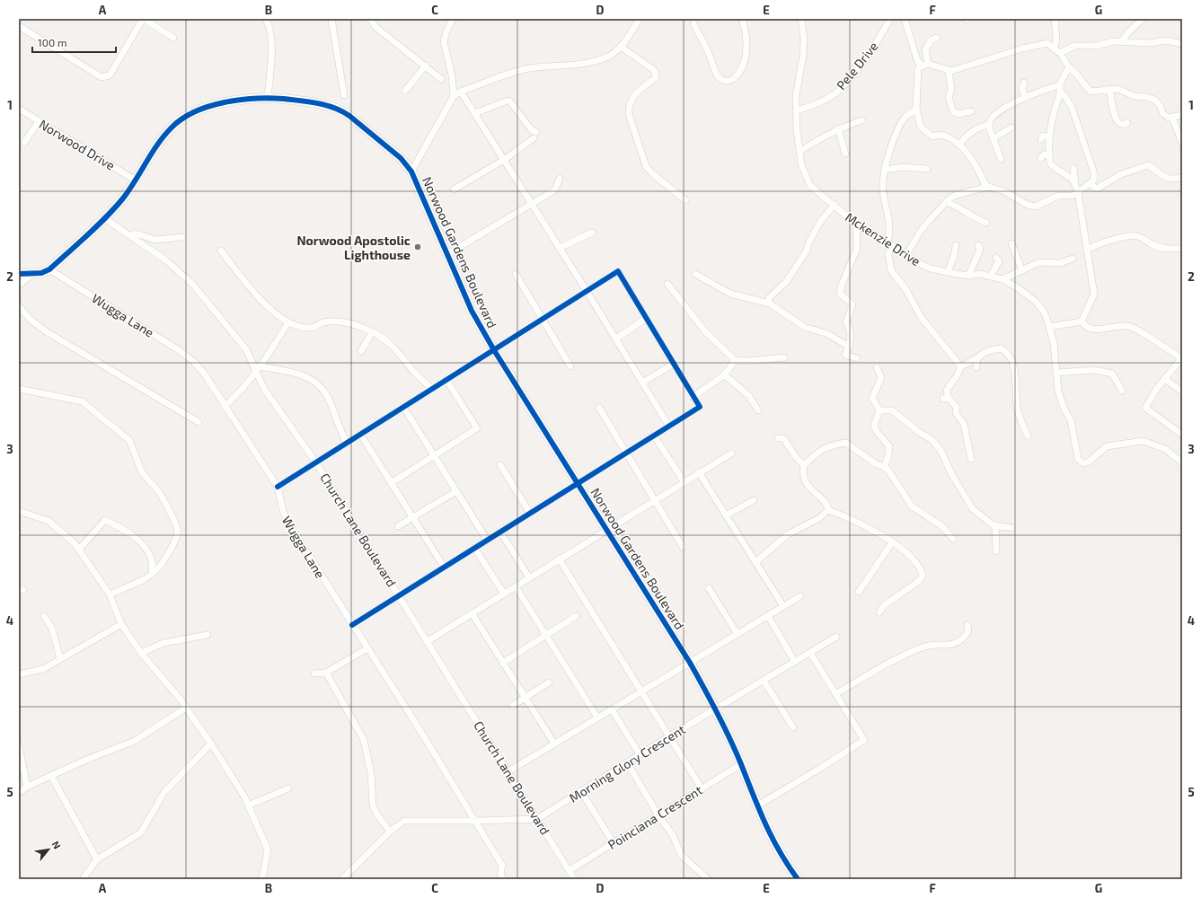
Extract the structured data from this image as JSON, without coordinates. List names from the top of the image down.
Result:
{
  "streets": {
    "street": [
      "Pele Drive",
      "Norwood Drive",
      "Mckenzie Drive",
      "Norwood Gardens Boulevard",
      "Wugga Lane",
      "Church Lane Boulevard",
      "Morning Glory Crescent",
      "Poinciana Crescent"
    ]
  },
  "crossings": [
    ["Pele Drive", "Mckenzie Drive"],
    ["Norwood Drive", "Norwood Gardens Boulevard"],
    ["Norwood Gardens Boulevard", "Wugga Lane"],
    ["Norwood Gardens Boulevard", "Church Lane Boulevard"],
    ["Norwood Gardens Boulevard", "Morning Glory Crescent"],
    ["Norwood Gardens Boulevard", "Poinciana Crescent"],
    ["Church Lane Boulevard", "Morning Glory Crescent"],
    ["Church Lane Boulevard", "Poinciana Crescent"]
  ],
  "places": ["Norwood Apostolic Lighthouse"],
  "scale_bar": "100 m",
  "north": "top right",
  "grid": {
    "columns": [
      "A",
      "B",
      "C",
      "D",
      "E",
      "F",
      "G"
    ],
    "rows": [
      "1",
      "2",
      "3",
      "4",
      "5"
    ]
  }
}
